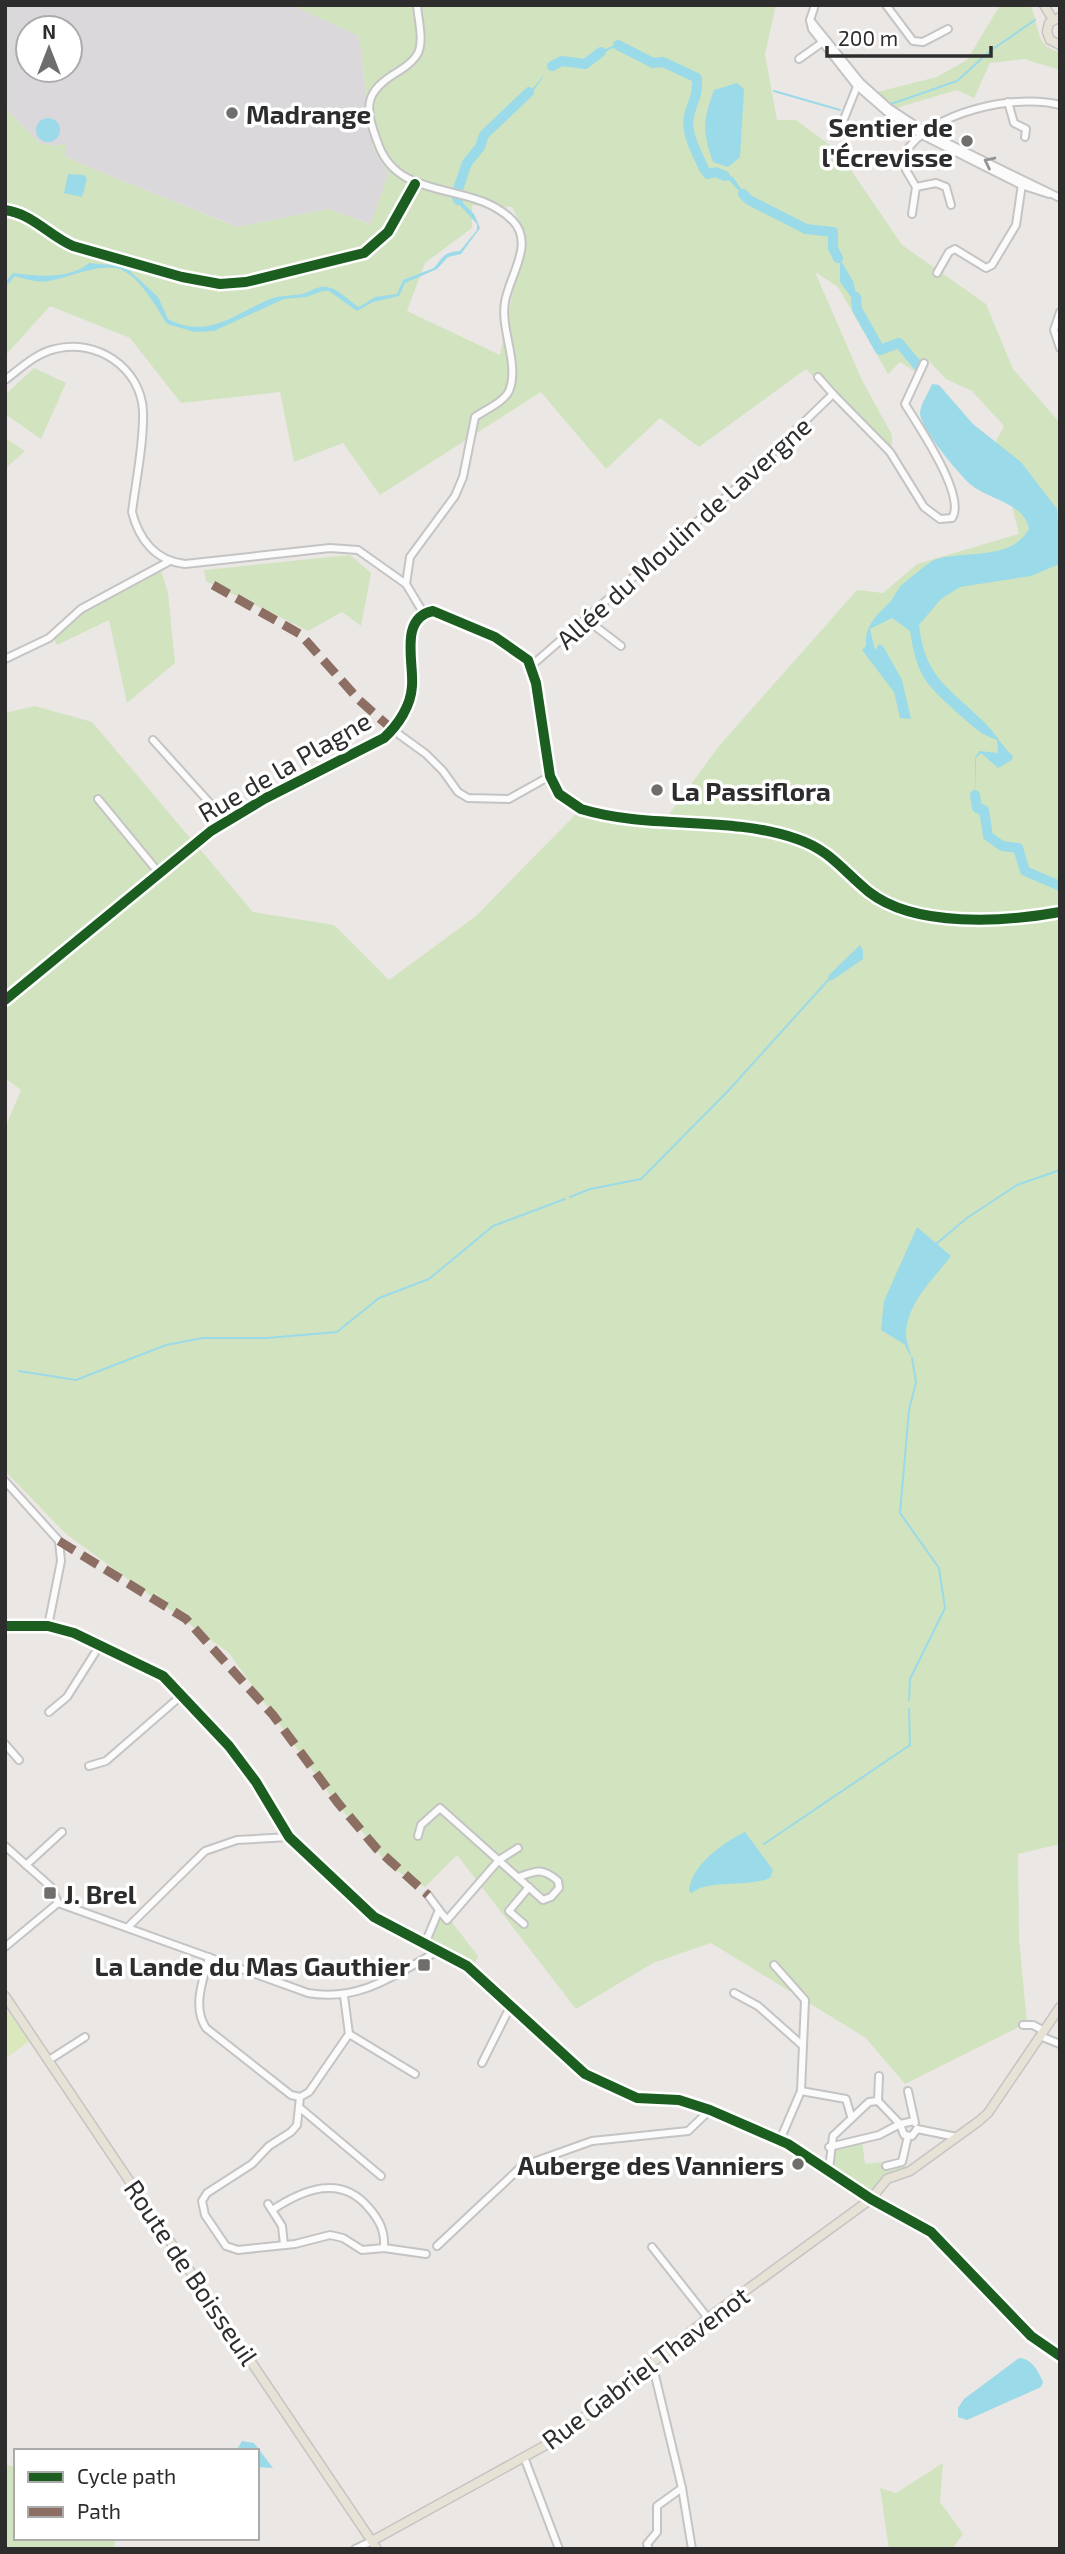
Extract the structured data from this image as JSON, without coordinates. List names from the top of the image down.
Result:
{
  "streets": {
    "main road": ["Route de Boisseuil", "Rue Gabriel Thavenot"],
    "street": ["Allée du Moulin de Lavergne", "Rue de la Plagne"]
  },
  "crossings": [
    ["Route de Boisseuil", "Rue Gabriel Thavenot"]
  ],
  "places": {
    "other": [
      "Madrange",
      "Sentier de l'Écrevisse",
      "La Passiflora",
      "Auberge des Vanniers"
    ],
    "transit": ["J. Brel", "La Lande du Mas Gauthier"]
  },
  "legend": ["Cycle path", "Path"],
  "scale_bar": "200 m",
  "north": "top"
}
